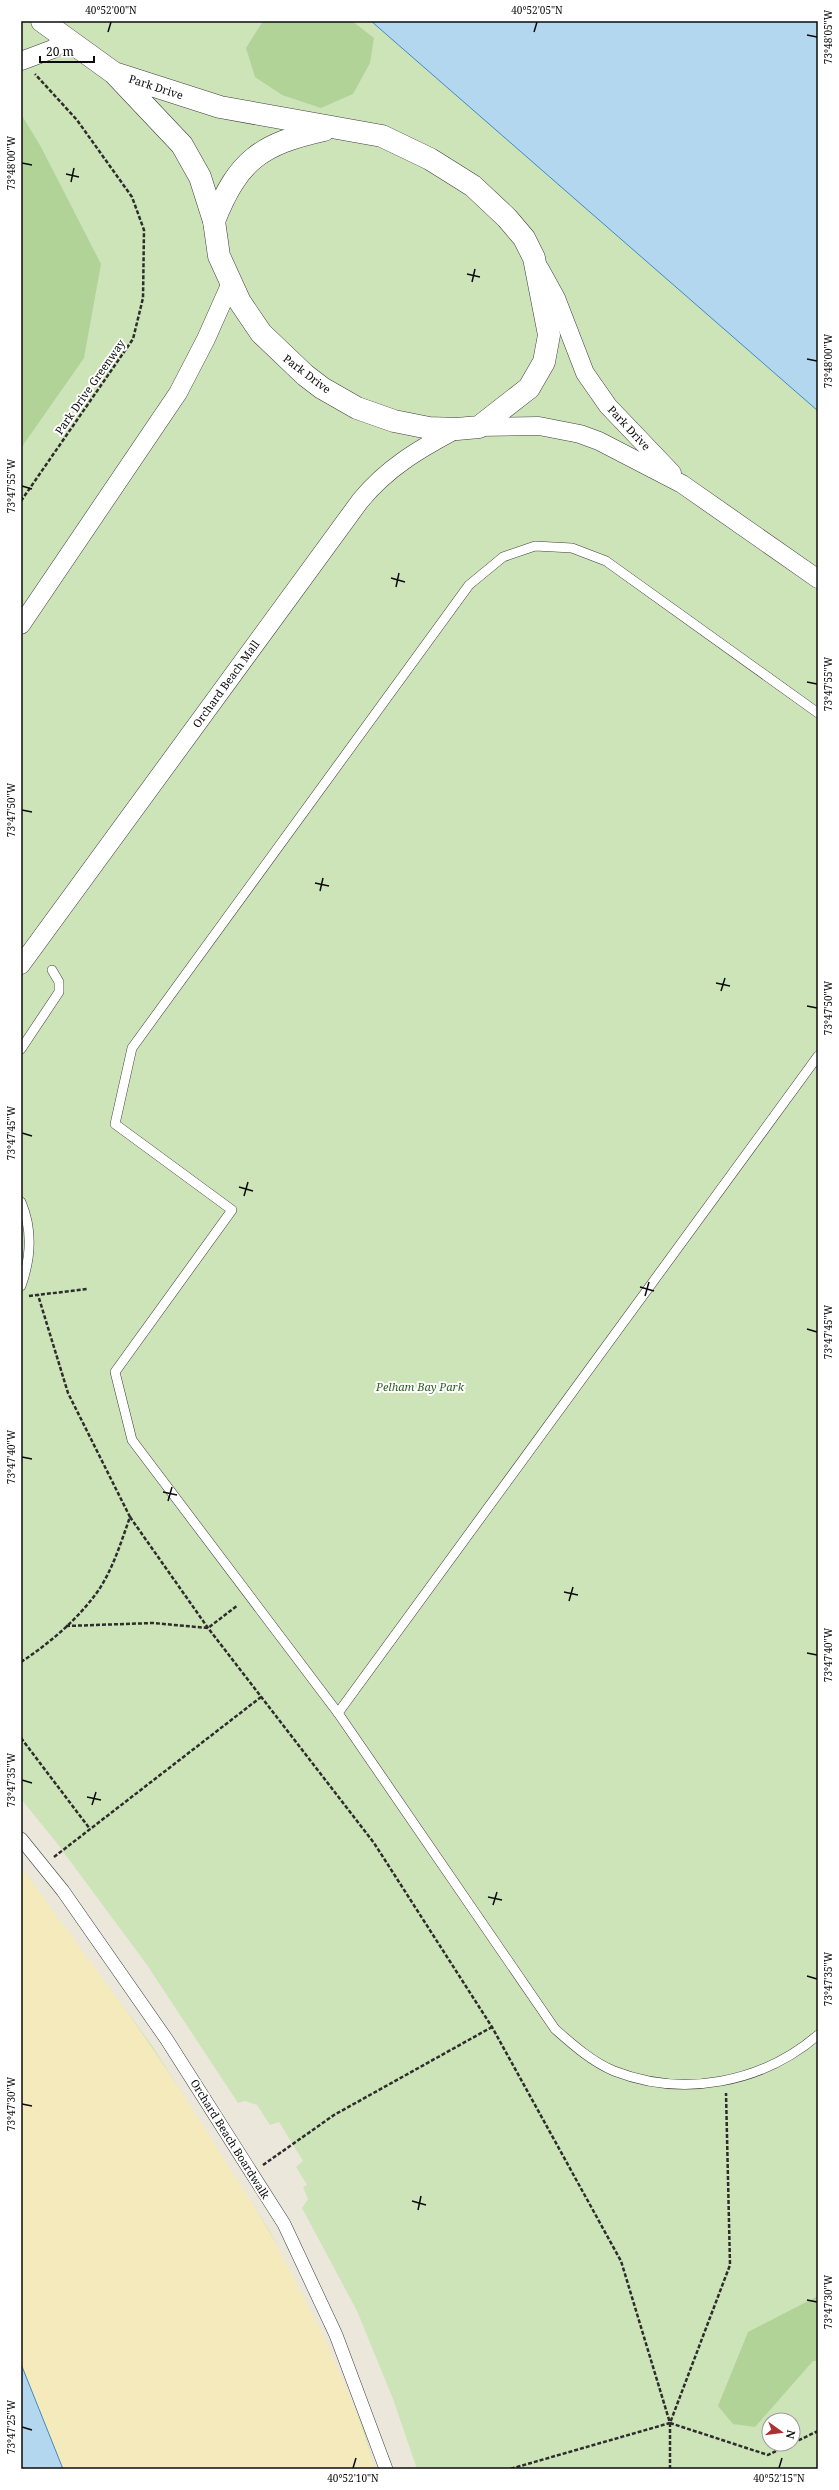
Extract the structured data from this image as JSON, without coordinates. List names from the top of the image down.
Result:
{
  "streets": {
    "street": ["Park Drive", "Orchard Beach Mall", "Orchard Beach Boardwalk"],
    "path": ["Park Drive Greenway"]
  },
  "crossings": [
    ["Park Drive", "Orchard Beach Mall"]
  ],
  "parks": ["Pelham Bay Park"],
  "scale_bar": "20 m",
  "north": "right",
  "coordinates": [
    "40°52'00\"N",
    "40°52'05\"N",
    "73°48'05\"W",
    "73°48'00\"W",
    "73°47'55\"W",
    "73°47'50\"W",
    "73°47'45\"W",
    "73°47'40\"W",
    "73°47'35\"W",
    "73°47'30\"W",
    "73°47'25\"W",
    "40°52'10\"N",
    "40°52'15\"N"
  ]
}
